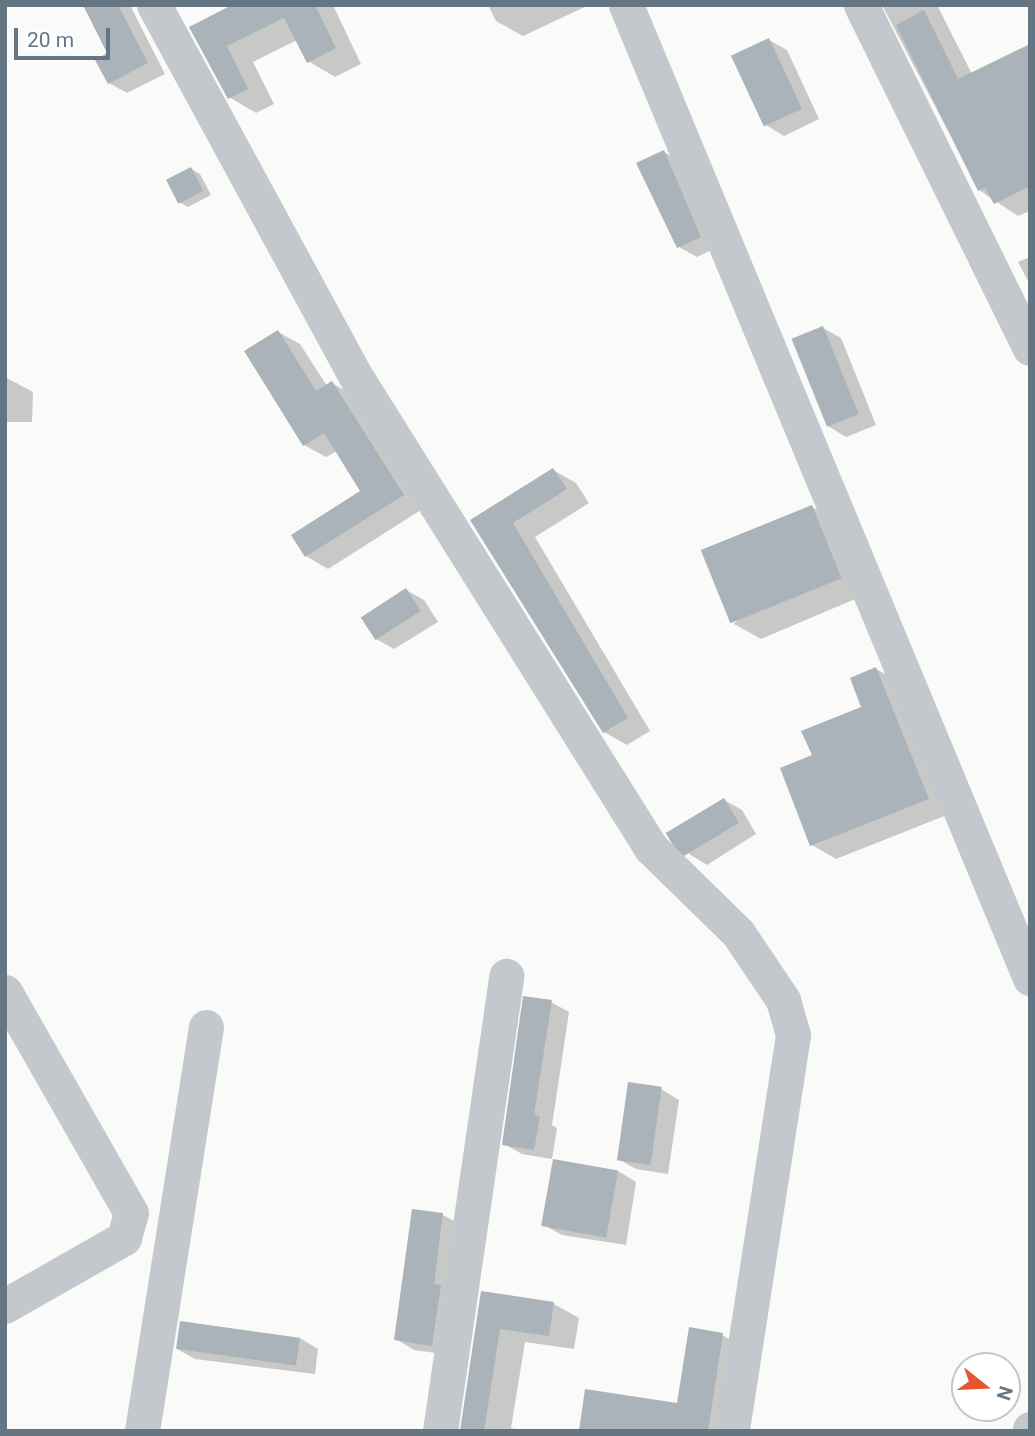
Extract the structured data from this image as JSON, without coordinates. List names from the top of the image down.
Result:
{
  "scale_bar": "20 m",
  "north": "right"
}
